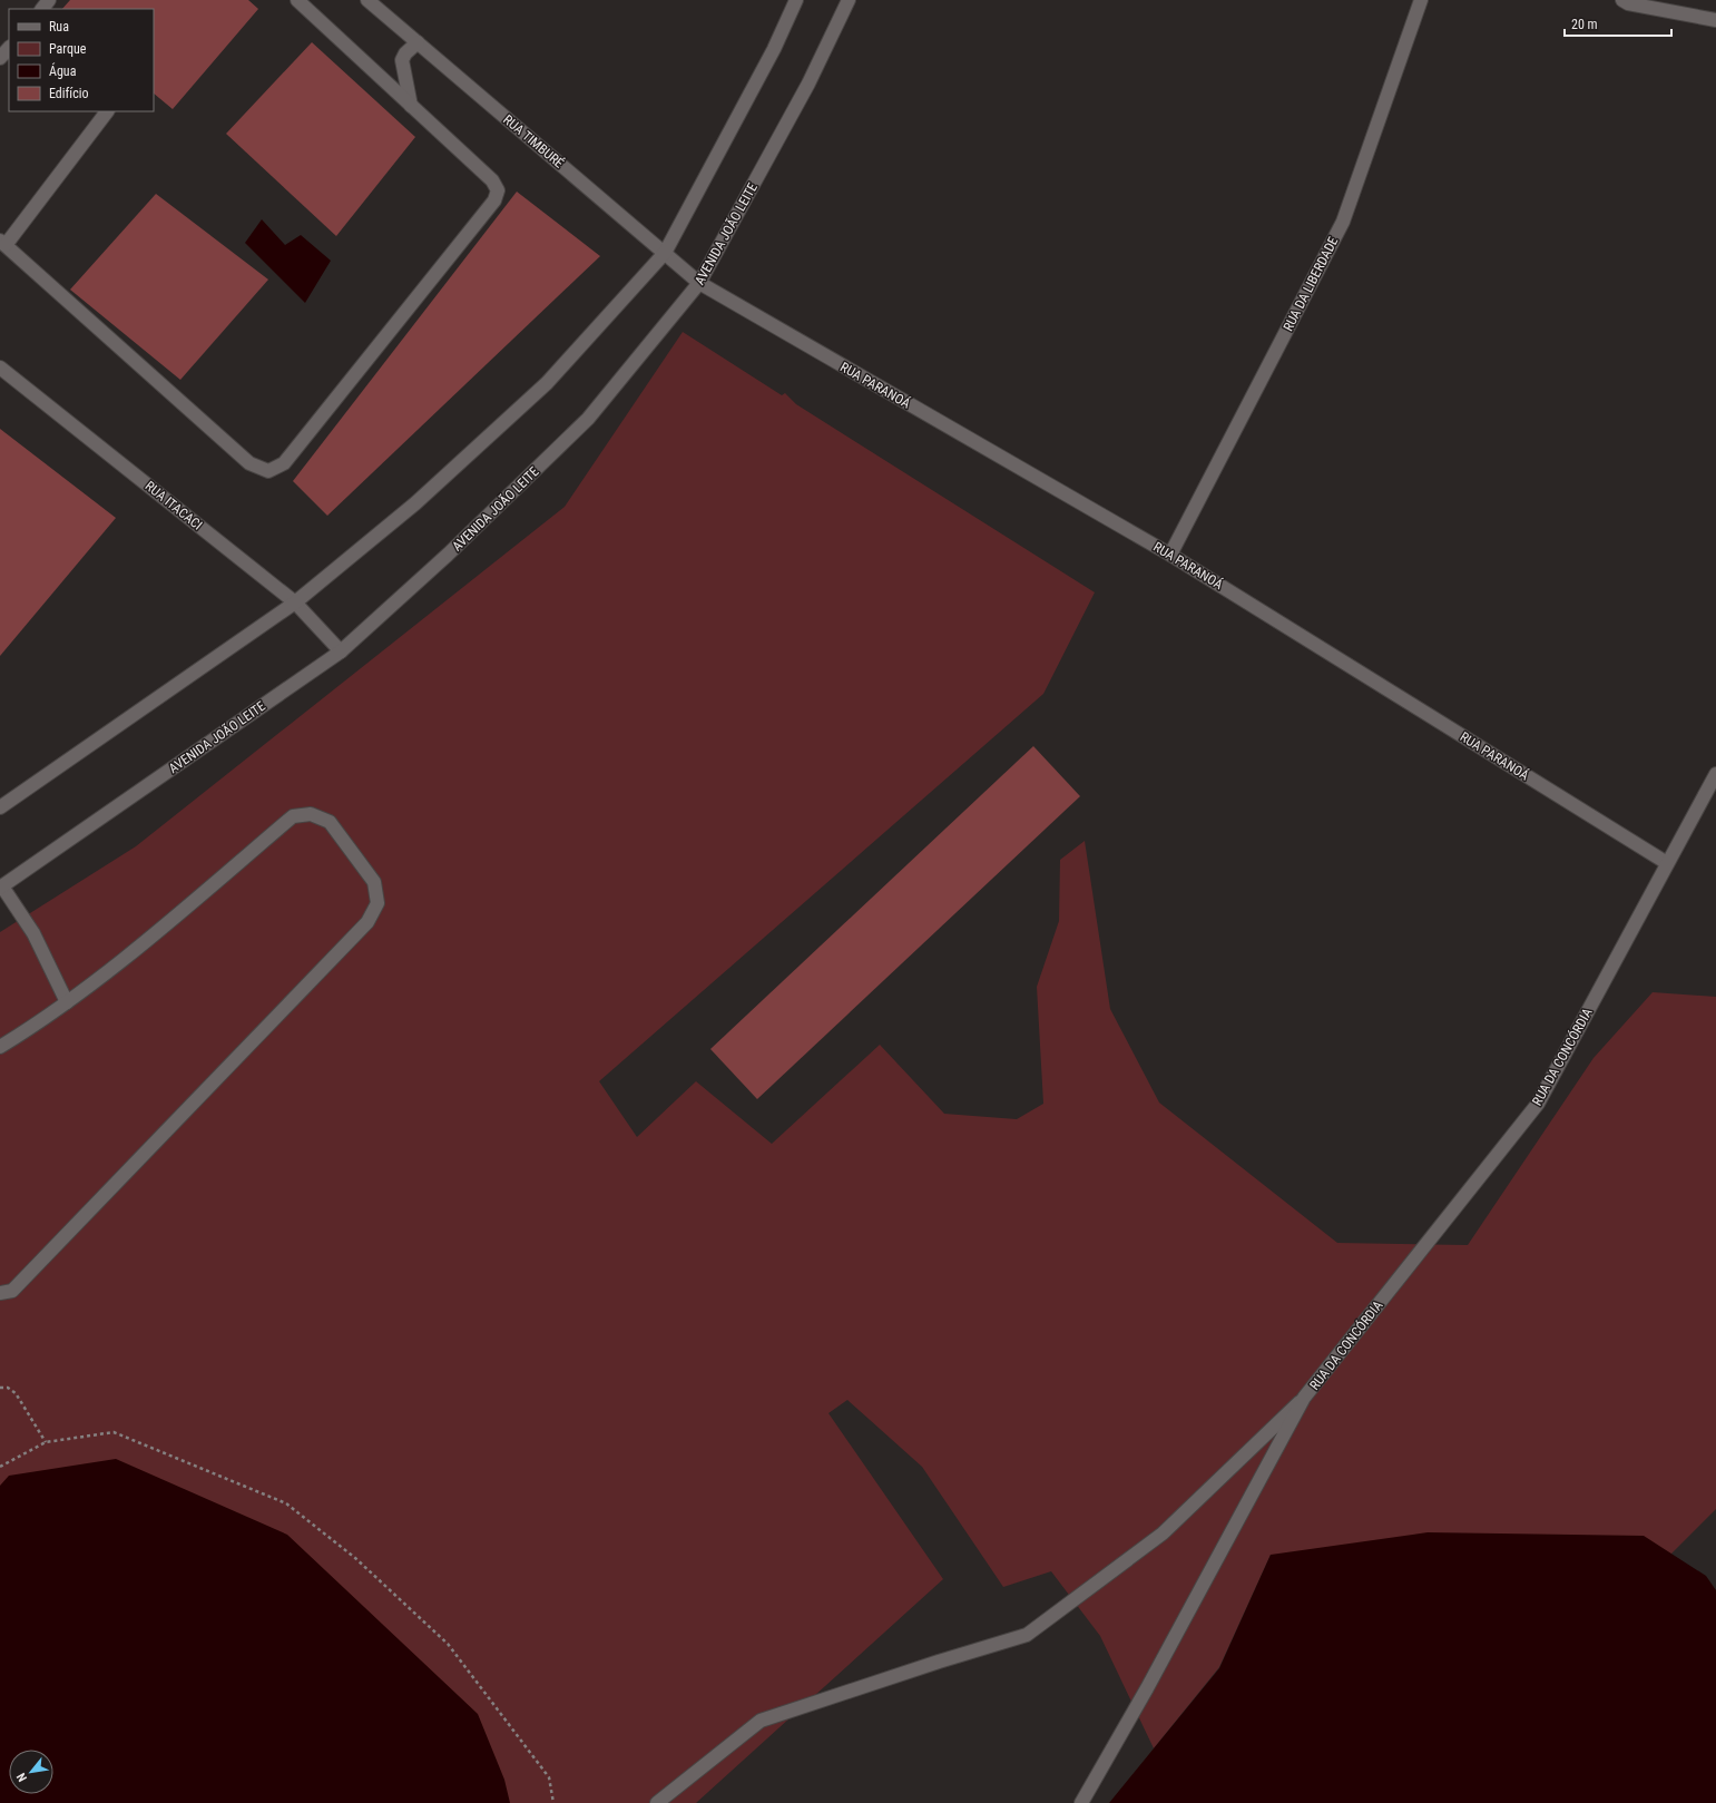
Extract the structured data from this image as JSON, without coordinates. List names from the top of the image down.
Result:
{
  "streets": {
    "street": [
      "RUA TIMBURÉ",
      "AVENIDA JOÃO LEITE",
      "RUA DA LIBERDADE",
      "RUA PARANOÁ",
      "RUA ITACACI",
      "RUA DA CONCÓRDIA"
    ]
  },
  "crossings": [
    ["RUA TIMBURÉ", "AVENIDA JOÃO LEITE"],
    ["RUA TIMBURÉ", "RUA PARANOÁ"],
    ["AVENIDA JOÃO LEITE", "RUA PARANOÁ"],
    ["AVENIDA JOÃO LEITE", "RUA ITACACI"],
    ["RUA DA LIBERDADE", "RUA PARANOÁ"],
    ["RUA PARANOÁ", "RUA DA CONCÓRDIA"]
  ],
  "legend": [
    "Rua",
    "Parque",
    "Água",
    "Edifício"
  ],
  "scale_bar": "20 m",
  "north": "bottom left"
}
